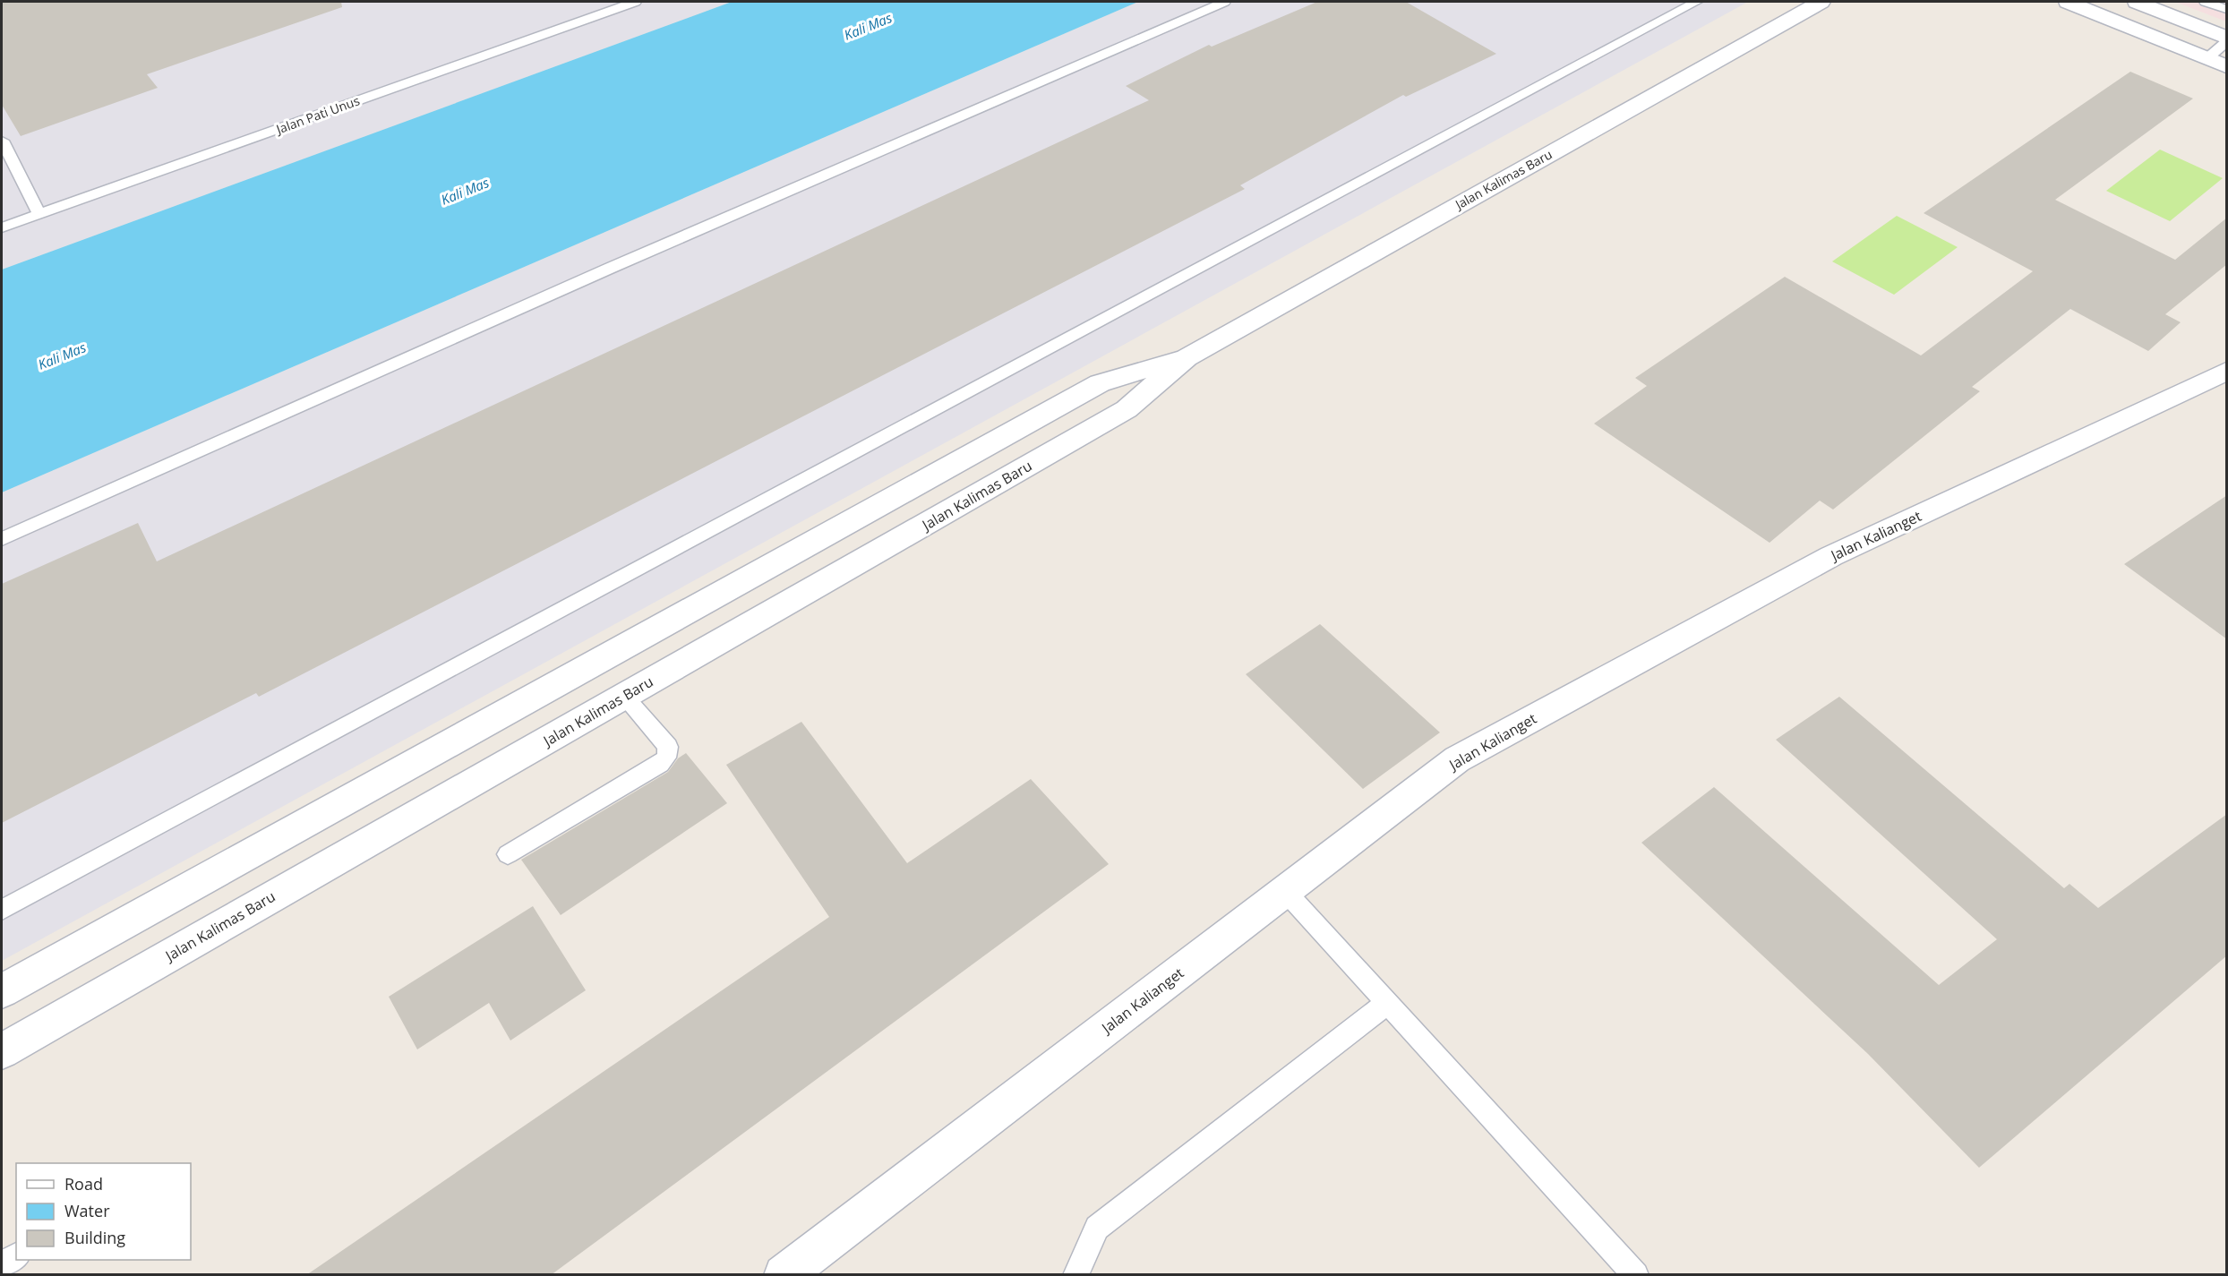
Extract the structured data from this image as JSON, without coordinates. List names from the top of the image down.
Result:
{
  "streets": {
    "street": ["Jalan Kalimas Baru", "Jalan Kalianget"],
    "lane": ["Jalan Pati Unus"]
  },
  "water": ["Kali Mas"],
  "legend": ["Road", "Water", "Building"]
}
